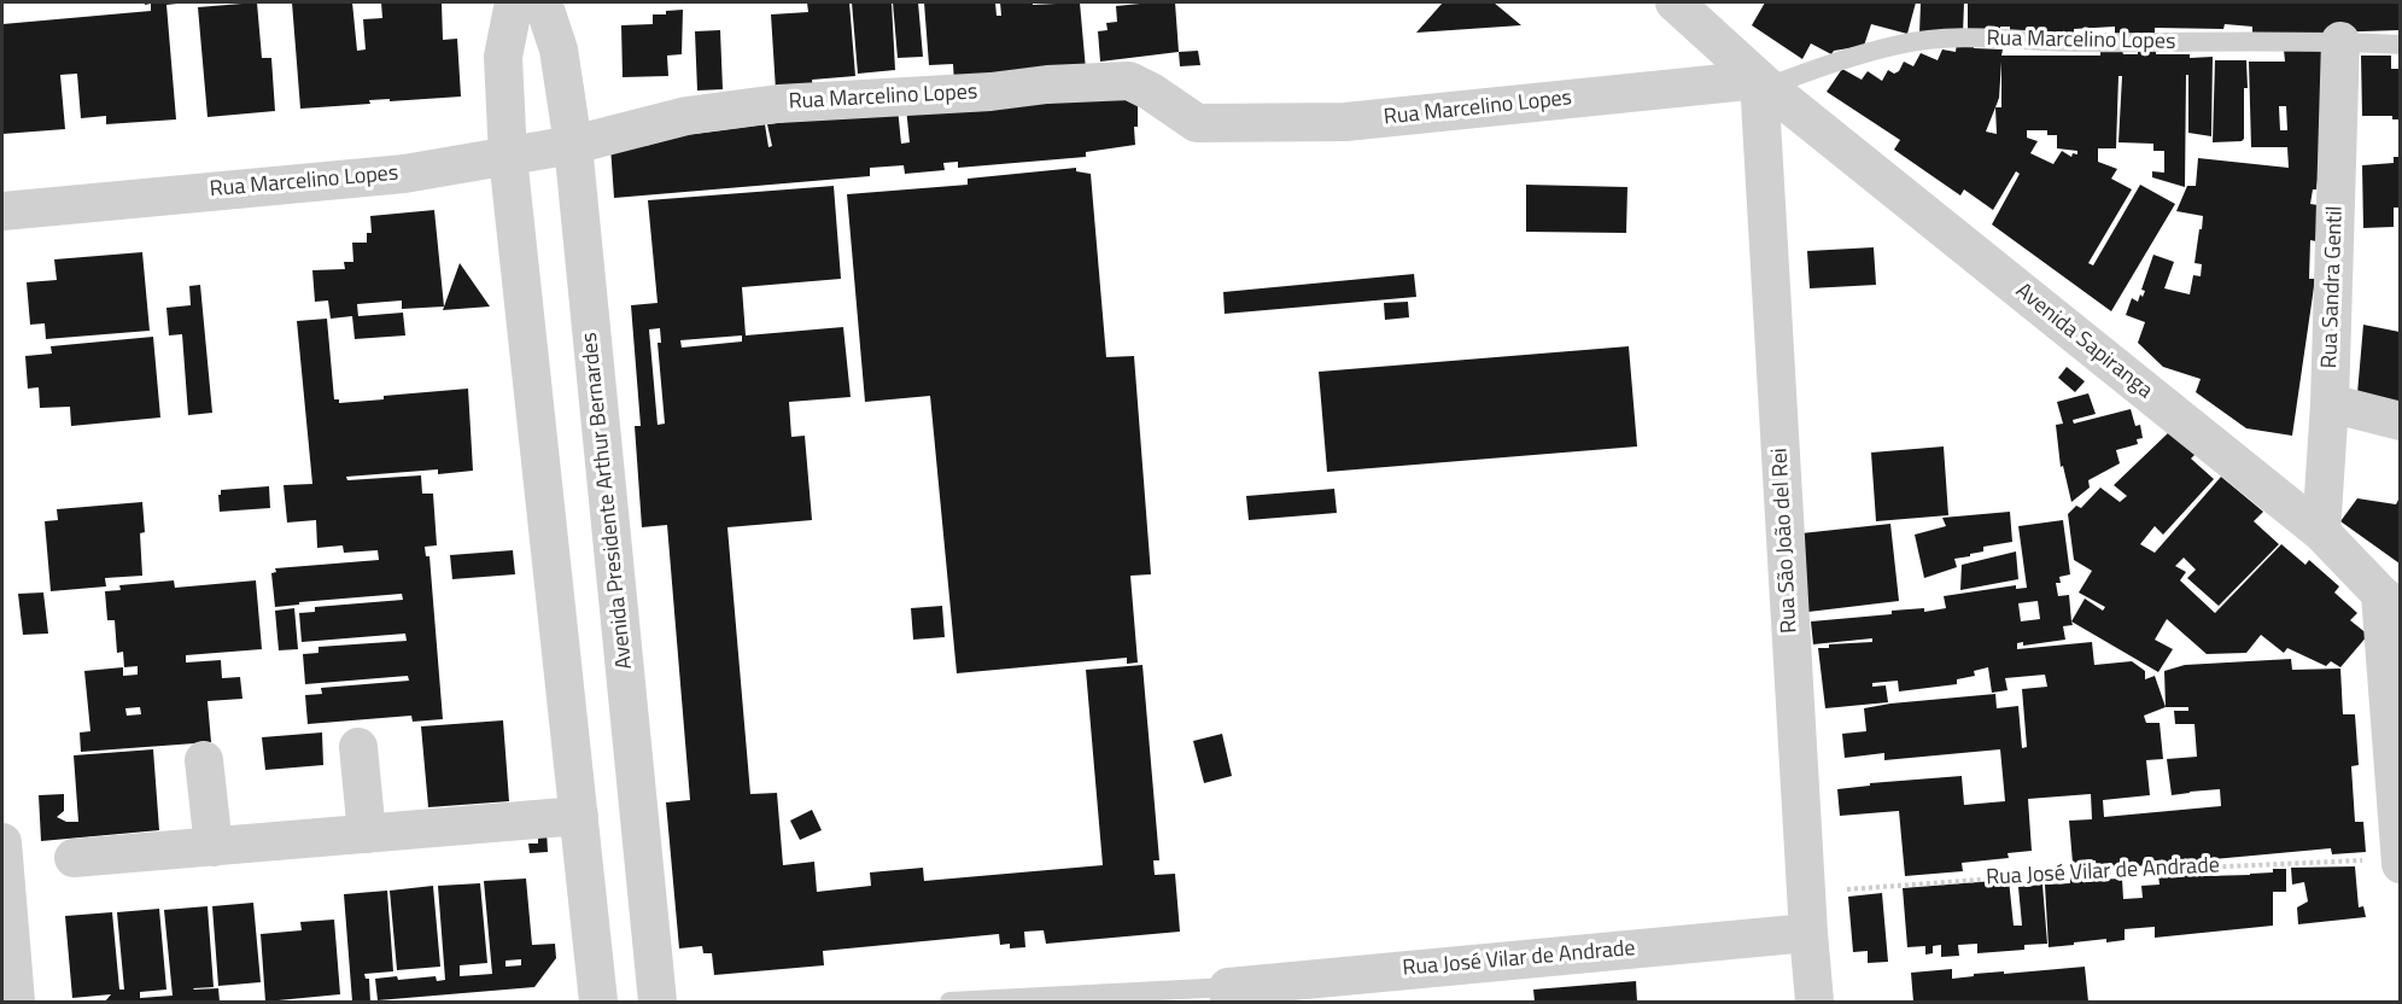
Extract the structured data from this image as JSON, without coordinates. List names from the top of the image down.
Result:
{
  "streets": {
    "street": [
      "Rua Marcelino Lopes",
      "Rua Sandra Gentil",
      "Avenida Sapiranga",
      "Avenida Presidente Arthur Bernardes",
      "Rua São João del Rei",
      "Rua José Vilar de Andrade"
    ]
  },
  "crossings": [
    ["Rua Marcelino Lopes", "Rua Sandra Gentil"],
    ["Rua Marcelino Lopes", "Avenida Sapiranga"],
    ["Rua Marcelino Lopes", "Avenida Presidente Arthur Bernardes"],
    ["Rua Marcelino Lopes", "Rua São João del Rei"],
    ["Rua Sandra Gentil", "Avenida Sapiranga"],
    ["Avenida Sapiranga", "Rua São João del Rei"],
    ["Rua São João del Rei", "Rua José Vilar de Andrade"]
  ]
}
